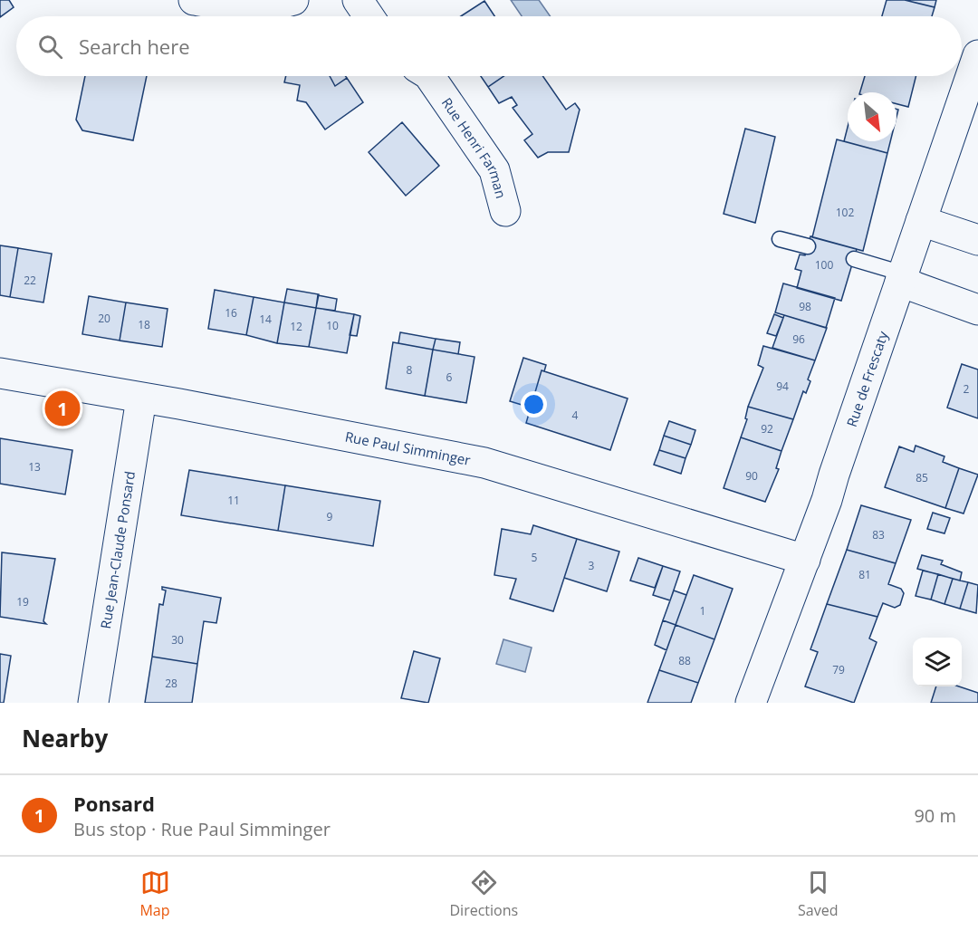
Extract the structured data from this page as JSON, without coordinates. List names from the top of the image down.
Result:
{
  "streets": {
    "street": [
      "Rue Henri Farman",
      "Rue de Frescaty",
      "Rue Paul Simminger",
      "Rue Jean-Claude Ponsard"
    ]
  },
  "crossings": [
    ["Rue de Frescaty", "Rue Paul Simminger"],
    ["Rue Paul Simminger", "Rue Jean-Claude Ponsard"]
  ],
  "house_numbers": [
    "102",
    "100",
    "22",
    "98",
    "16",
    "20",
    "14",
    "18",
    "10",
    "12",
    "96",
    "8",
    "6",
    "94",
    "2",
    "4",
    "92",
    "13",
    "90",
    "85",
    "11",
    "9",
    "83",
    "5",
    "3",
    "81",
    "19",
    "1",
    "30",
    "88",
    "79",
    "28"
  ],
  "north": "bottom right",
  "page": {
    "search": "Search here",
    "pins": "1",
    "heading": "Nearby",
    "list": [
      {
        "mark": "1",
        "name": "Ponsard",
        "note": "Bus stop · Rue Paul Simminger",
        "value": "90 m"
      }
    ],
    "nav": ["Map", "Directions", "Saved"]
  }
}
